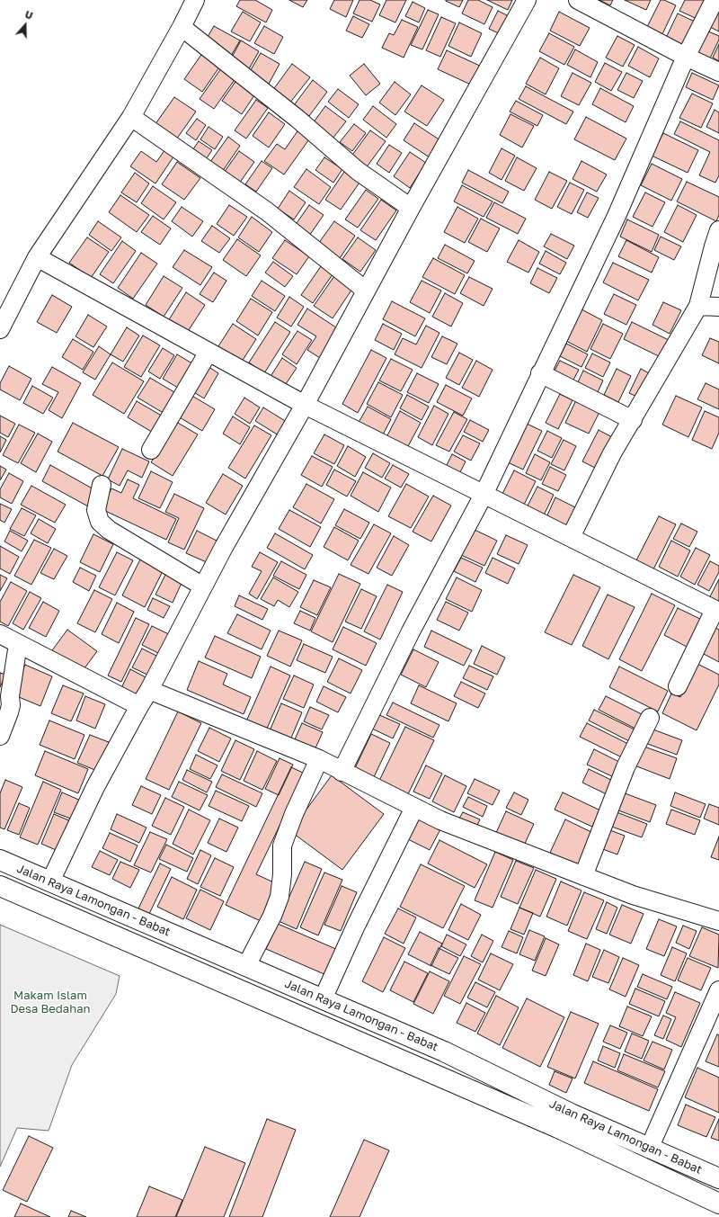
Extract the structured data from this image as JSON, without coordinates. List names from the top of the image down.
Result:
{
  "streets": {
    "highway": ["Jalan Raya Lamongan - Babat"]
  },
  "parks": ["Makam Islam Desa Bedahan"],
  "north": "top"
}
